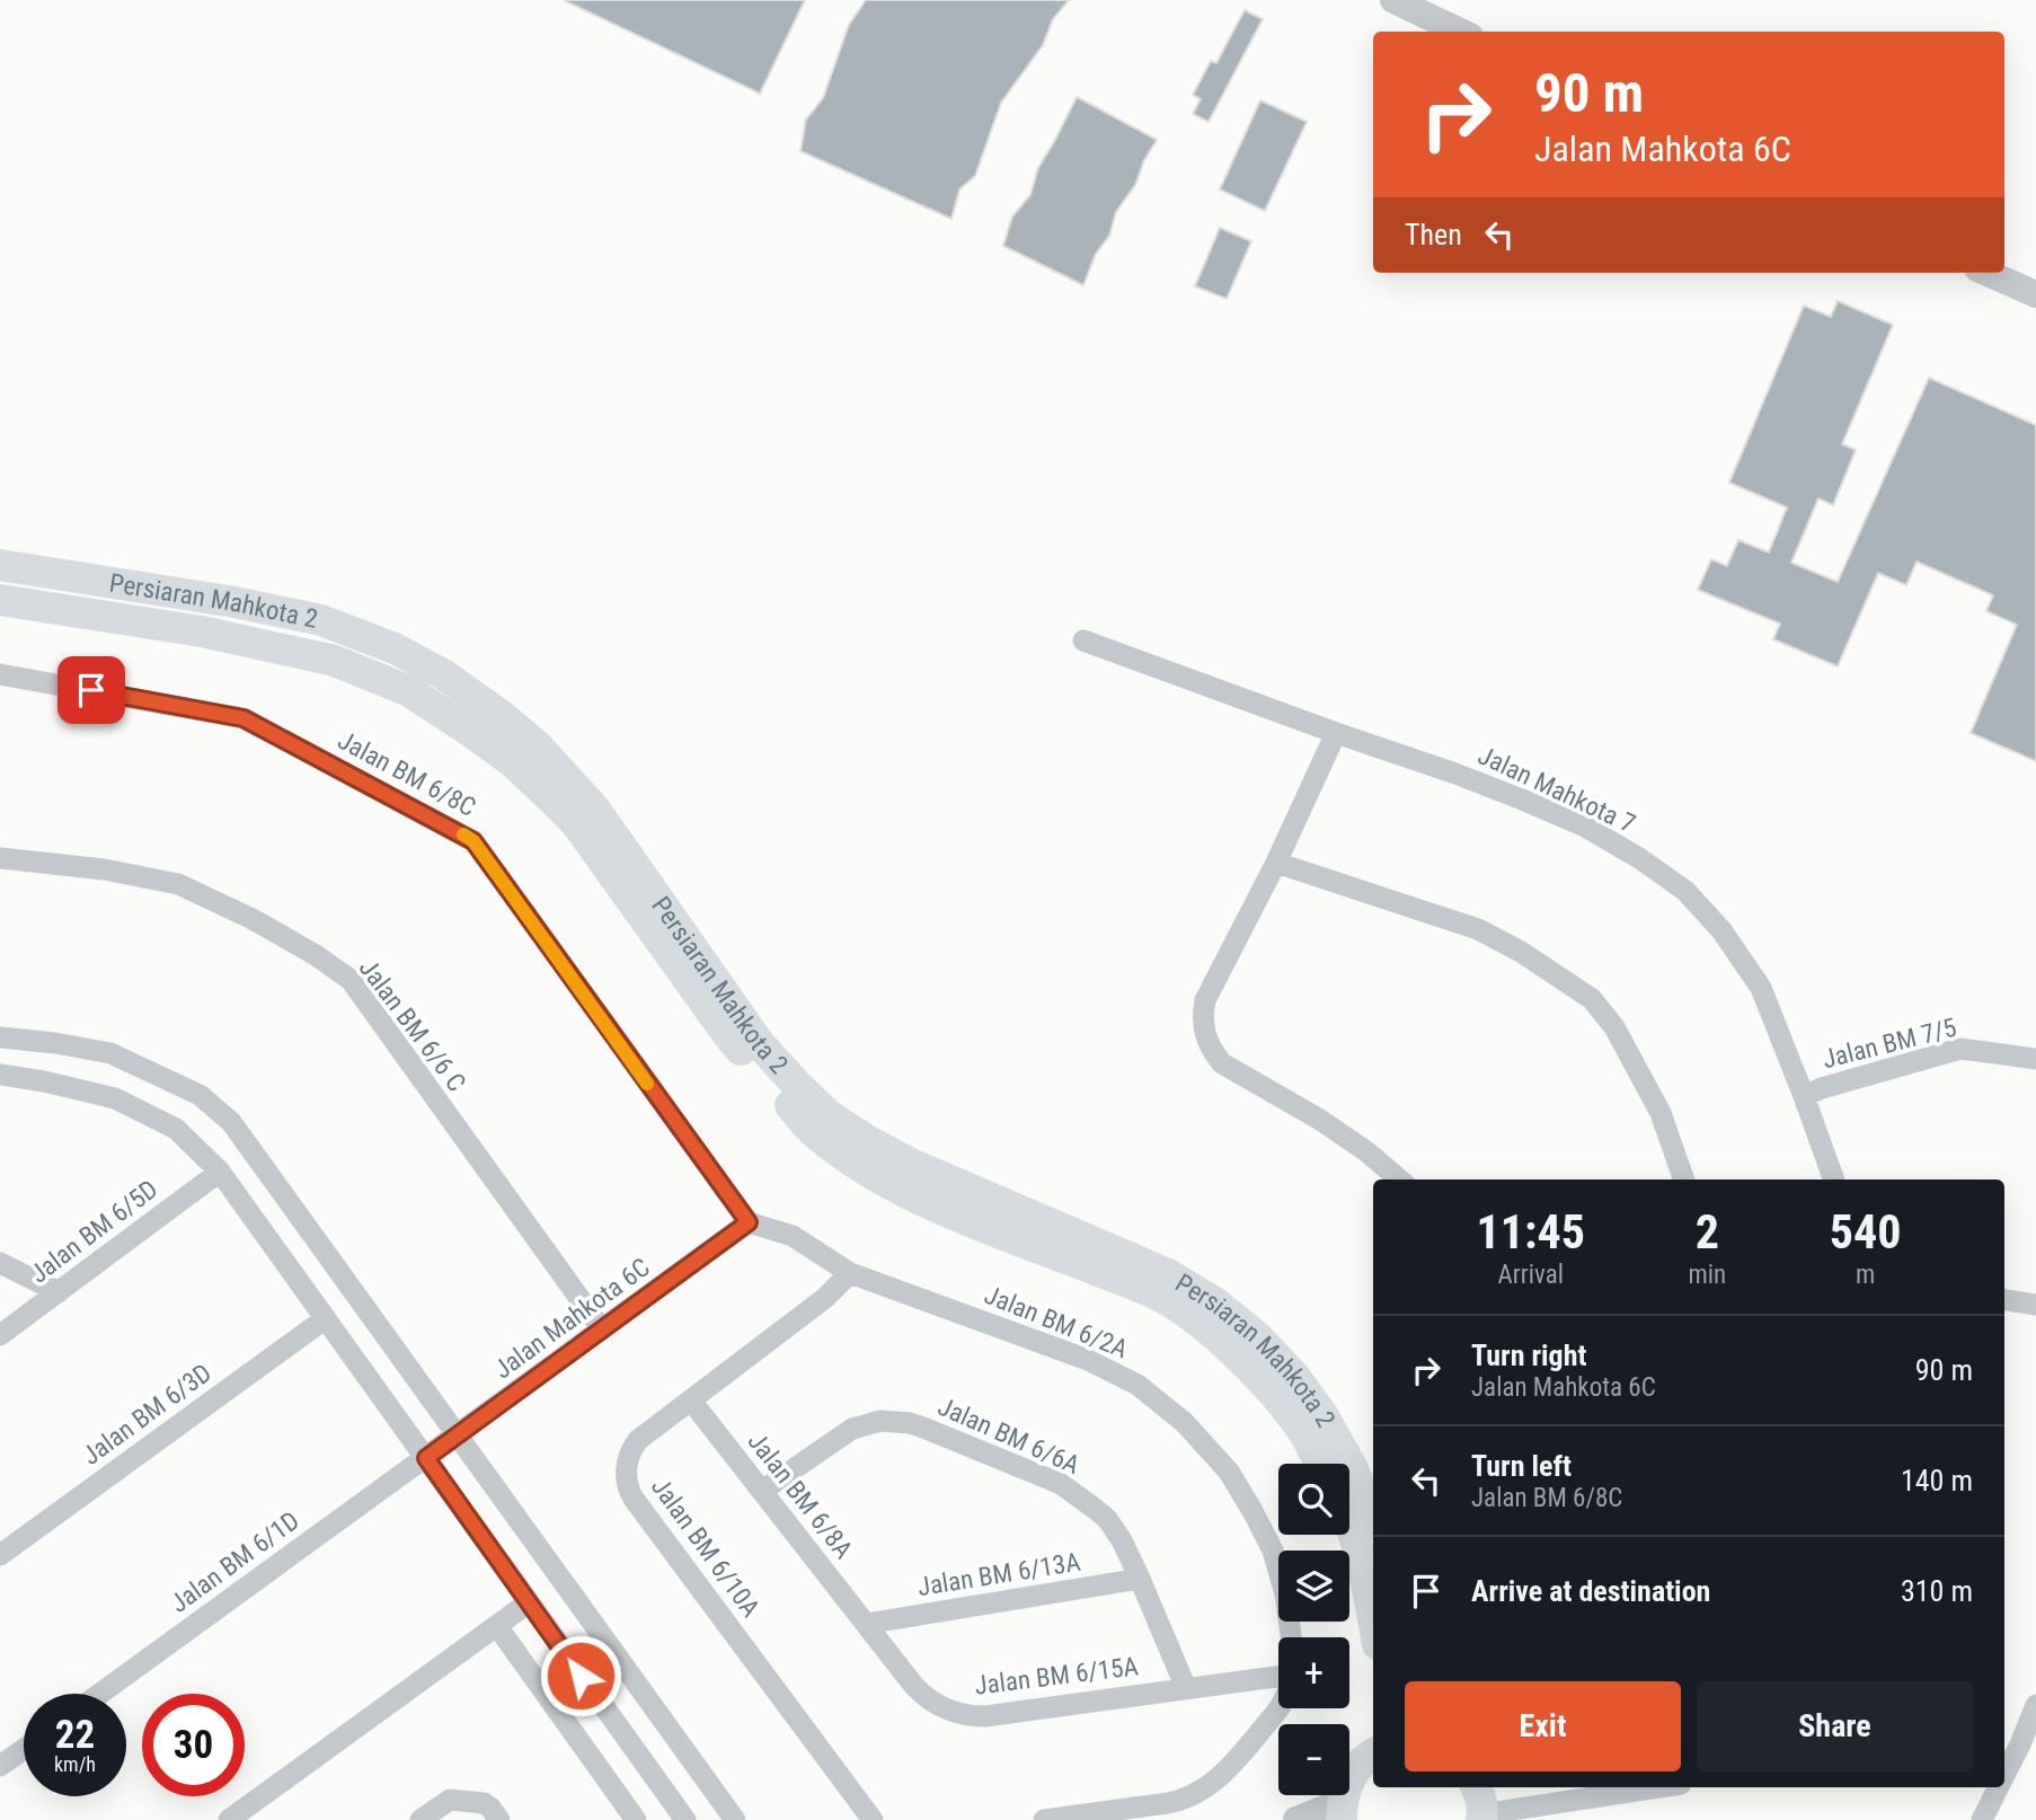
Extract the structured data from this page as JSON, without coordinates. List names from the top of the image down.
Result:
{
  "streets": {
    "main road": ["Persiaran Mahkota 2"],
    "street": [
      "Jalan BM 6/8C",
      "Jalan Mahkota 7",
      "Jalan BM 6/6 C",
      "Jalan BM 7/5",
      "Jalan BM 6/5D",
      "Jalan Mahkota 6C",
      "Jalan BM 6/2A",
      "Jalan BM 6/3D",
      "Jalan BM 6/6A",
      "Jalan BM 6/8A",
      "Jalan BM 6/10A",
      "Jalan BM 6/1D",
      "Jalan BM 6/13A",
      "Jalan BM 6/15A"
    ]
  },
  "crossings": [
    ["Jalan BM 6/8C", "Jalan Mahkota 6C"],
    ["Jalan BM 6/8C", "Jalan BM 6/2A"],
    ["Jalan Mahkota 7", "Jalan BM 7/5"],
    ["Jalan BM 6/6 C", "Jalan Mahkota 6C"],
    ["Jalan Mahkota 6C", "Jalan BM 6/2A"],
    ["Jalan Mahkota 6C", "Jalan BM 6/1D"],
    ["Jalan BM 6/2A", "Jalan BM 6/10A"],
    ["Jalan BM 6/6A", "Jalan BM 6/8A"],
    ["Jalan BM 6/6A", "Jalan BM 6/13A"],
    ["Jalan BM 6/6A", "Jalan BM 6/15A"],
    ["Jalan BM 6/8A", "Jalan BM 6/10A"],
    ["Jalan BM 6/8A", "Jalan BM 6/13A"],
    ["Jalan BM 6/8A", "Jalan BM 6/15A"],
    ["Jalan BM 6/13A", "Jalan BM 6/15A"]
  ],
  "page": {
    "turn": ["90 m", "Jalan Mahkota 6C"],
    "then": "Then",
    "eta": [
      "11:45",
      "Arrival",
      "2",
      "min",
      "540",
      "m"
    ],
    "list": [
      {
        "name": "Turn right",
        "note": "Jalan Mahkota 6C",
        "value": "90 m"
      },
      {
        "name": "Turn left",
        "note": "Jalan BM 6/8C",
        "value": "140 m"
      },
      {
        "name": "Arrive at destination",
        "value": "310 m"
      }
    ],
    "map_buttons": ["+", "−"],
    "buttons": ["Exit", "Share"],
    "speed": "22 km/h",
    "limit": "30"
  }
}
